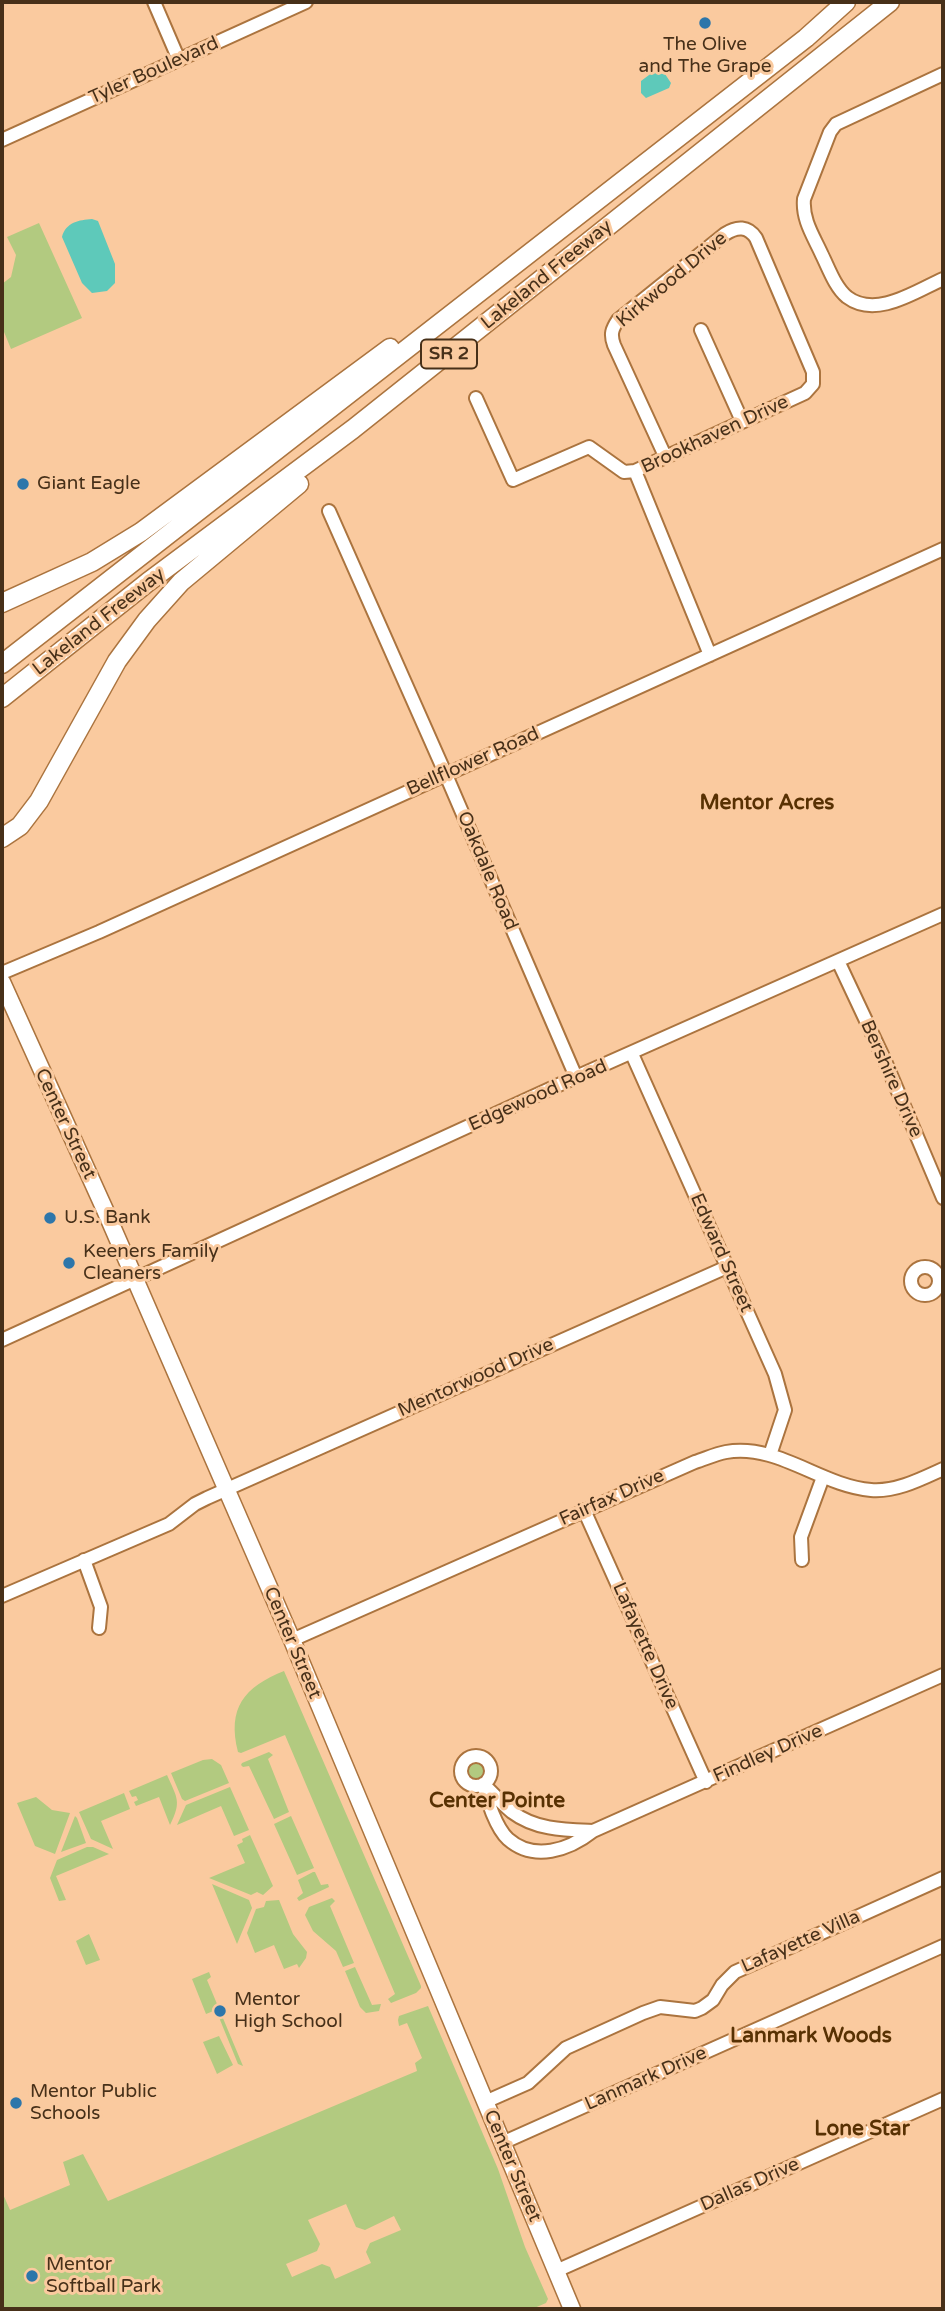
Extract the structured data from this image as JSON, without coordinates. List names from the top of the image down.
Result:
{
  "streets": {
    "highway": ["Lakeland Freeway", "SR 2"],
    "main road": ["Center Street"],
    "street": [
      "Tyler Boulevard",
      "Kirkwood Drive",
      "Brookhaven Drive",
      "Bellflower Road",
      "Oakdale Road",
      "Bershire Drive",
      "Edgewood Road",
      "Edward Street",
      "Mentorwood Drive",
      "Fairfax Drive",
      "Lafayette Drive",
      "Findley Drive",
      "Lafayette Villa",
      "Lanmark Drive",
      "Dallas Drive"
    ]
  },
  "crossings": [
    ["Kirkwood Drive", "Brookhaven Drive"],
    ["Brookhaven Drive", "Bellflower Road"],
    ["Bellflower Road", "Oakdale Road"],
    ["Oakdale Road", "Edgewood Road"],
    ["Bershire Drive", "Edgewood Road"],
    ["Edgewood Road", "Center Street"],
    ["Edgewood Road", "Edward Street"],
    ["Center Street", "Mentorwood Drive"],
    ["Center Street", "Fairfax Drive"],
    ["Center Street", "Lafayette Villa"],
    ["Center Street", "Lanmark Drive"],
    ["Center Street", "Dallas Drive"],
    ["Edward Street", "Mentorwood Drive"],
    ["Edward Street", "Fairfax Drive"],
    ["Fairfax Drive", "Lafayette Drive"],
    ["Lafayette Drive", "Findley Drive"]
  ],
  "districts": [
    "Mentor Acres",
    "Center Pointe",
    "Lanmark Woods",
    "Lone Star"
  ],
  "places": [
    "The Olive and The Grape",
    "Giant Eagle",
    "U.S. Bank",
    "Keeners Family Cleaners",
    "Mentor High School",
    "Mentor Public Schools",
    "Mentor Softball Park"
  ]
}
